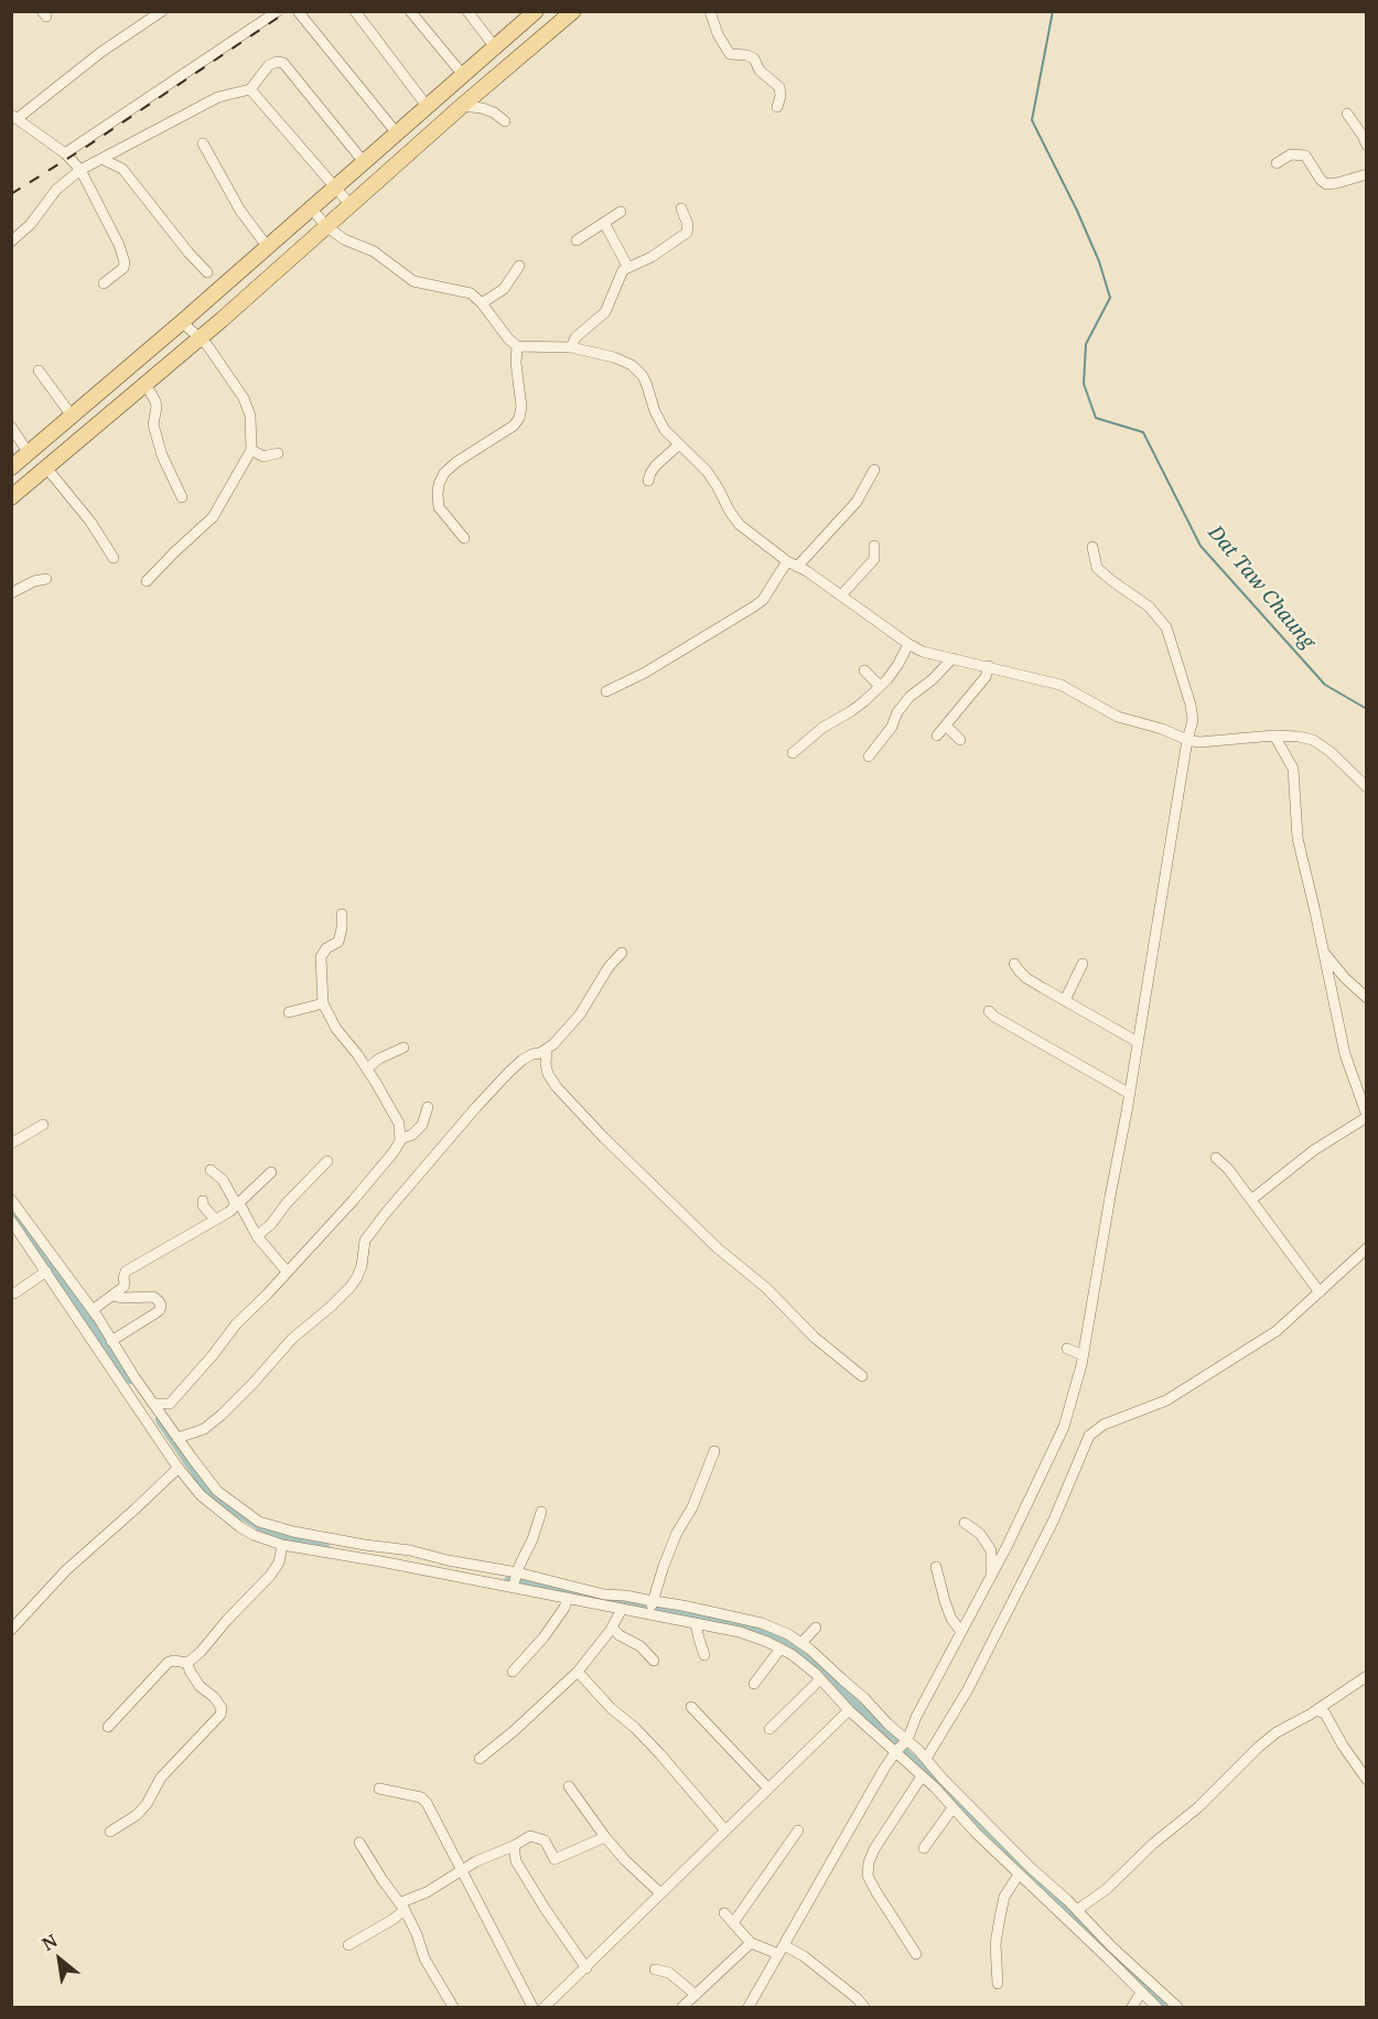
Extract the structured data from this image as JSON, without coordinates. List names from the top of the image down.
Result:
{
  "water": ["Dat Taw Chaung"],
  "north": "top left"
}
